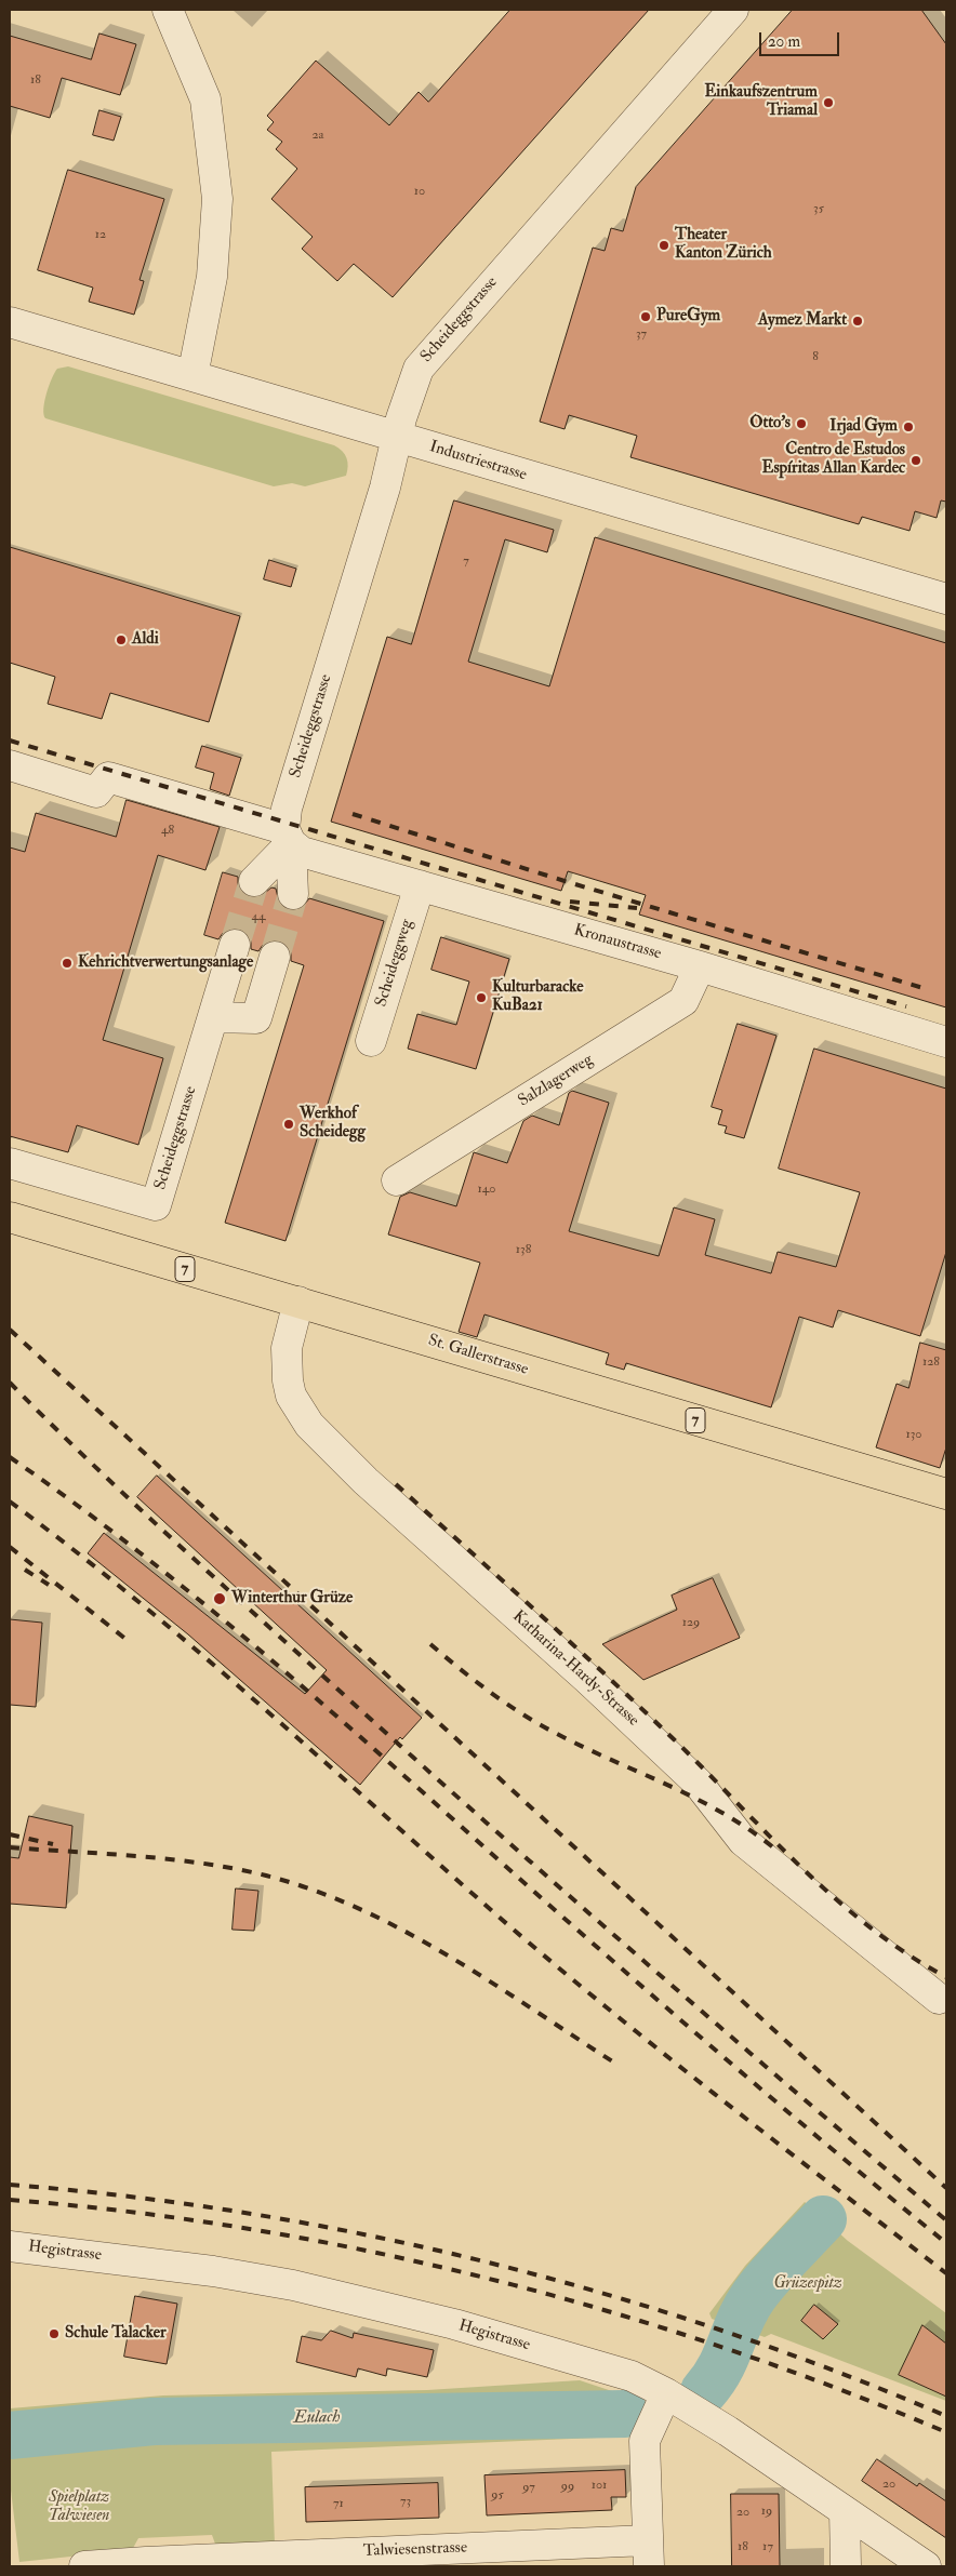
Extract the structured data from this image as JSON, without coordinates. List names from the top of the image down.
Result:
{
  "streets": {
    "main road": ["7", "St. Gallerstrasse"],
    "street": [
      "Scheideggstrasse",
      "Industriestrasse",
      "Kronaustrasse",
      "Scheideggweg",
      "Salzlagerweg",
      "Katharina-Hardy-Strasse",
      "Hegistrasse",
      "Talwiesenstrasse"
    ]
  },
  "crossings": [
    ["Scheideggstrasse", "Industriestrasse"],
    ["Scheideggstrasse", "Kronaustrasse"],
    ["Kronaustrasse", "Scheideggweg"],
    ["Kronaustrasse", "Salzlagerweg"],
    ["St. Gallerstrasse", "Katharina-Hardy-Strasse"]
  ],
  "water": ["Eulach"],
  "parks": ["Grüzespitz", "Spielplatz Talwiesen"],
  "places": [
    "Einkaufszentrum Triamal",
    "Theater Kanton Zürich",
    "PureGym",
    "Aymez Markt",
    "Otto's",
    "Irjad Gym",
    "Centro de Estudos Espíritas Allan Kardec",
    "Aldi",
    "Kehrichtverwertungsanlage",
    "Kulturbaracke KuBa21",
    "Werkhof Scheidegg",
    "Winterthur Grüze",
    "Schule Talacker"
  ],
  "house_numbers": [
    "18",
    "2a",
    "10",
    "35",
    "12",
    "37",
    "8",
    "7",
    "48",
    "44",
    "140",
    "138",
    "128",
    "130",
    "129",
    "20",
    "101",
    "99",
    "97",
    "95",
    "73",
    "71",
    "19",
    "20",
    "18",
    "17"
  ],
  "scale_bar": "20 m"
}
